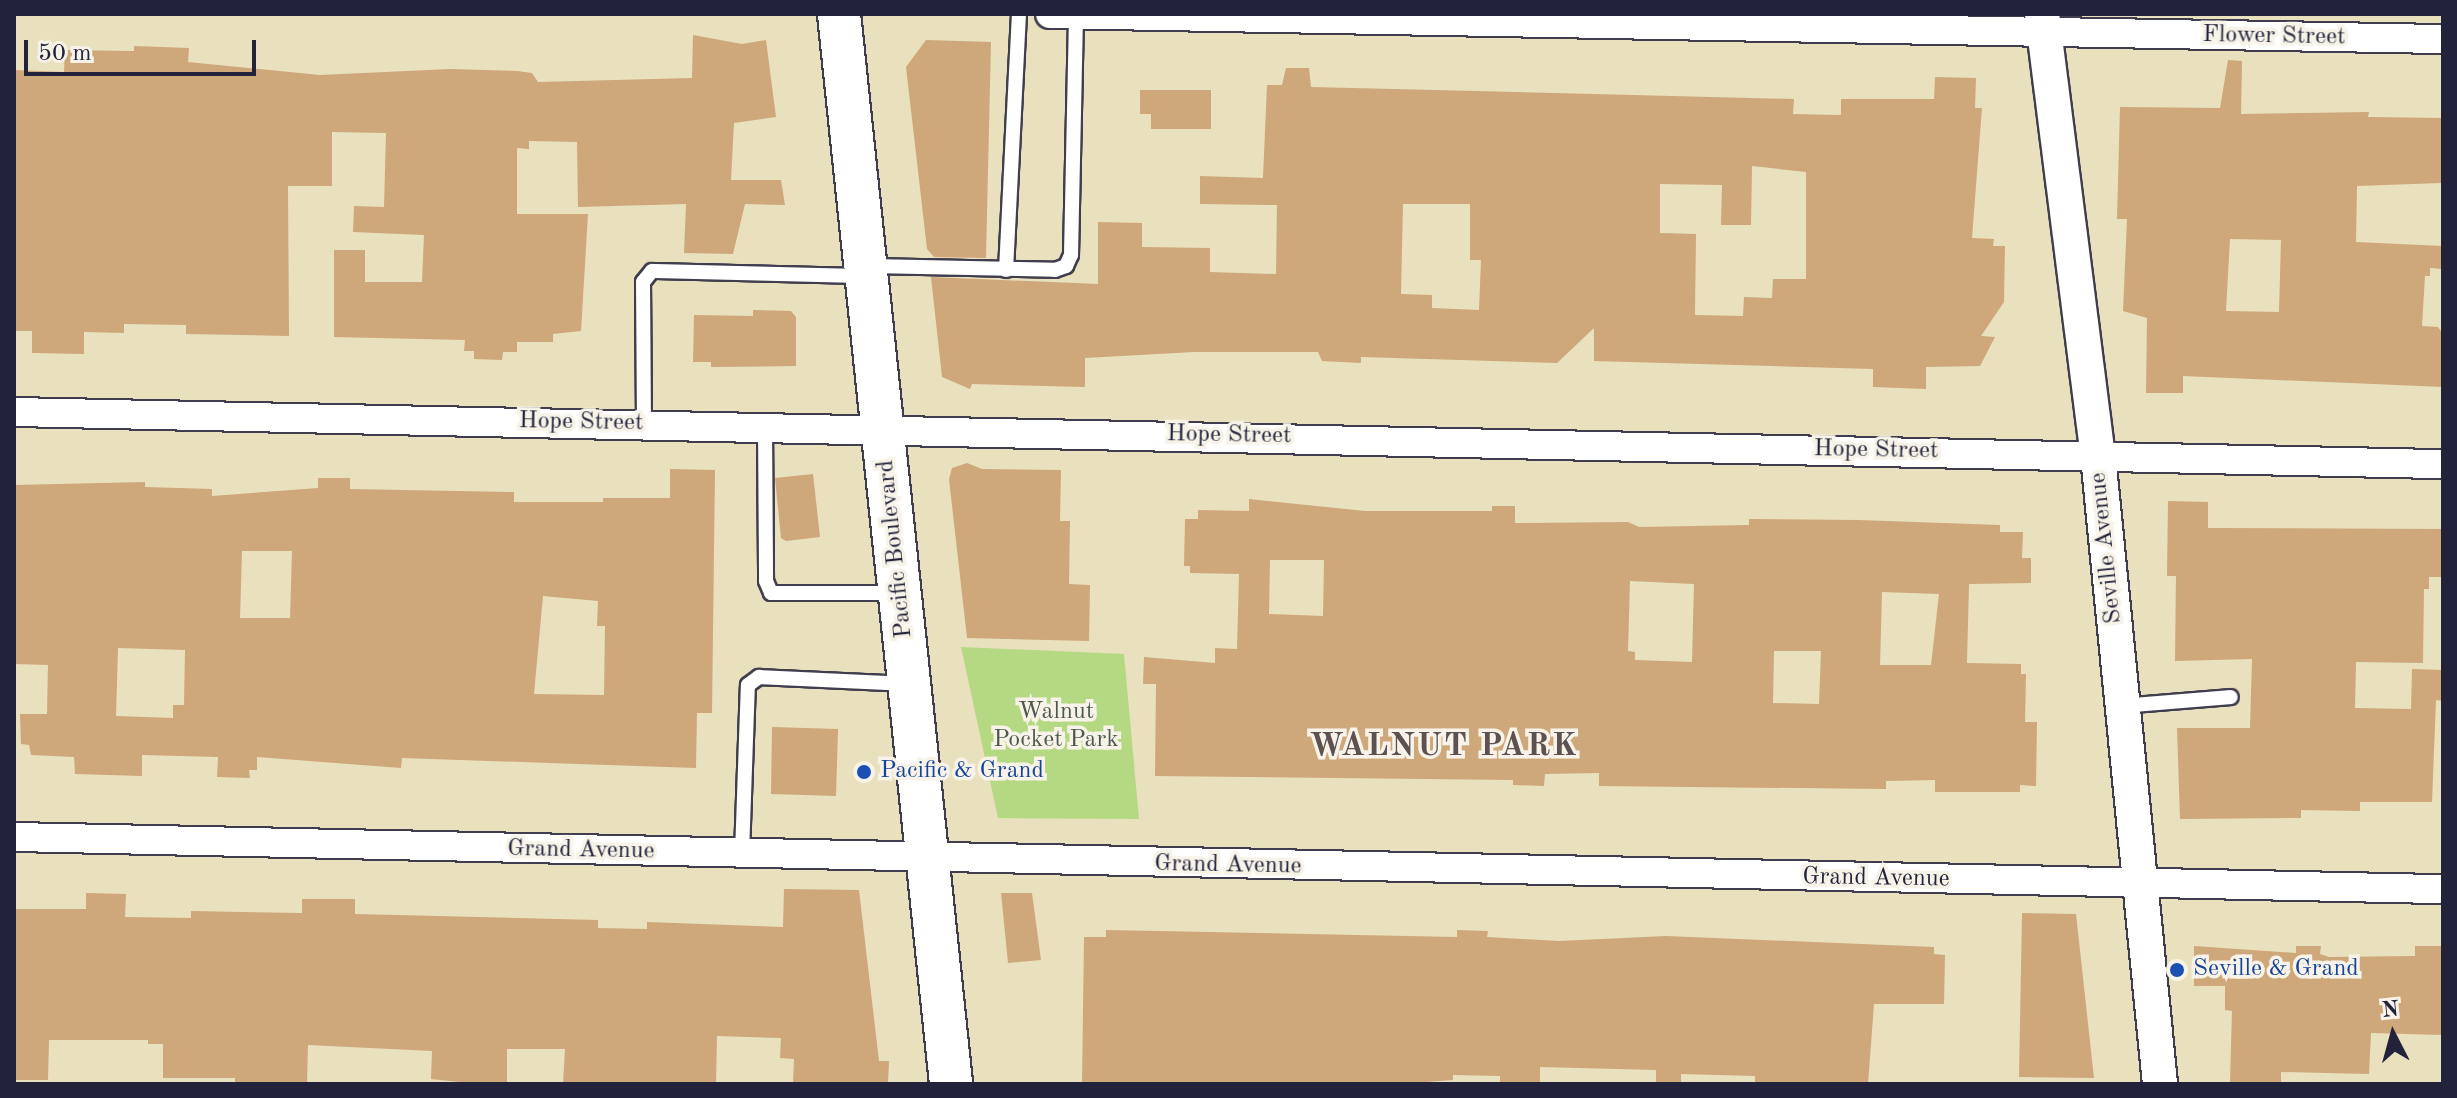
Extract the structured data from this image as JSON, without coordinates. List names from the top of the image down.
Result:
{
  "streets": {
    "main road": ["Pacific Boulevard"],
    "street": [
      "Flower Street",
      "Hope Street",
      "Seville Avenue",
      "Grand Avenue"
    ]
  },
  "crossings": [
    ["Flower Street", "Seville Avenue"],
    ["Hope Street", "Seville Avenue"],
    ["Hope Street", "Pacific Boulevard"],
    ["Seville Avenue", "Grand Avenue"],
    ["Pacific Boulevard", "Grand Avenue"]
  ],
  "districts": ["WALNUT PARK"],
  "parks": ["Walnut Pocket Park"],
  "places": ["Pacific & Grand", "Seville & Grand"],
  "scale_bar": "50 m",
  "north": "top"
}
